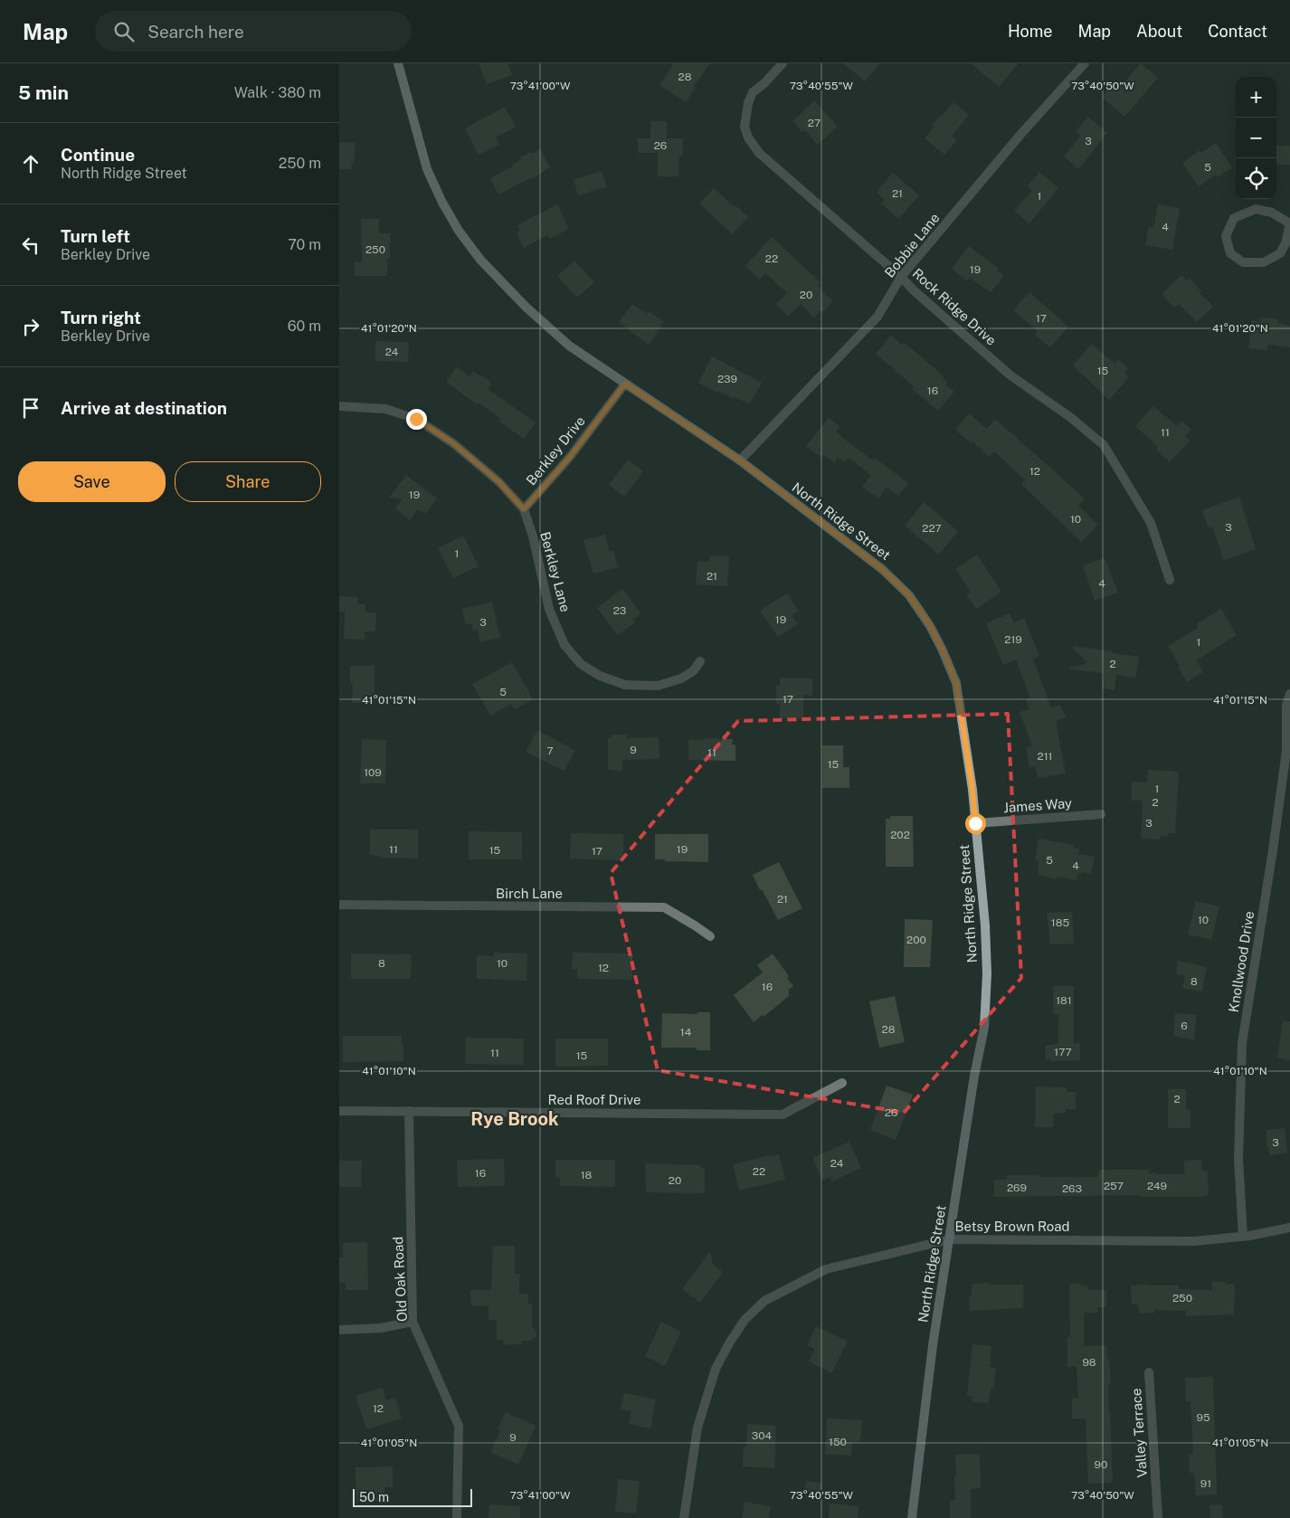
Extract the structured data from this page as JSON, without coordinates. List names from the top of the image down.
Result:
{
  "streets": {
    "street": [
      "Bobbie Lane",
      "Rock Ridge Drive",
      "Berkley Drive",
      "North Ridge Street",
      "Berkley Lane",
      "James Way",
      "Birch Lane",
      "Knollwood Drive",
      "Red Roof Drive",
      "Betsy Brown Road",
      "Old Oak Road",
      "Valley Terrace"
    ]
  },
  "crossings": [
    ["Bobbie Lane", "Rock Ridge Drive"],
    ["Bobbie Lane", "North Ridge Street"],
    ["Berkley Drive", "North Ridge Street"],
    ["Berkley Drive", "Berkley Lane"],
    ["North Ridge Street", "James Way"],
    ["North Ridge Street", "Betsy Brown Road"],
    ["Knollwood Drive", "Betsy Brown Road"],
    ["Red Roof Drive", "Old Oak Road"]
  ],
  "districts": ["Rye Brook"],
  "house_numbers": [
    "28",
    "27",
    "3",
    "26",
    "5",
    "21",
    "1",
    "4",
    "250",
    "22",
    "19",
    "20",
    "17",
    "24",
    "15",
    "239",
    "16",
    "11",
    "12",
    "19",
    "10",
    "3",
    "227",
    "1",
    "21",
    "4",
    "23",
    "19",
    "3",
    "219",
    "1",
    "2",
    "5",
    "17",
    "9",
    "7",
    "11",
    "211",
    "15",
    "109",
    "1",
    "2",
    "3",
    "202",
    "11",
    "19",
    "15",
    "17",
    "5",
    "4",
    "21",
    "10",
    "185",
    "200",
    "8",
    "10",
    "12",
    "8",
    "16",
    "181",
    "6",
    "28",
    "14",
    "177",
    "11",
    "15",
    "2",
    "26",
    "3",
    "24",
    "22",
    "16",
    "18",
    "20",
    "257",
    "249",
    "269",
    "263",
    "250",
    "98",
    "12",
    "95",
    "304",
    "9",
    "150",
    "90",
    "91"
  ],
  "scale_bar": "50 m",
  "page": {
    "header": "Map",
    "search": "Search here",
    "nav": [
      "Home",
      "Map",
      "About",
      "Contact"
    ],
    "heading": ["5 min", "Walk · 380 m"],
    "map_buttons": ["+", "−"],
    "list": [
      ["Continue", "North Ridge Street", "250 m"],
      ["Turn left", "Berkley Drive", "70 m"],
      ["Turn right", "Berkley Drive", "60 m"],
      "Arrive at destination"
    ],
    "buttons": ["Save", "Share"],
    "scale": "50 m"
  },
  "coordinates": [
    "73°41'00\"W",
    "73°40'55\"W",
    "73°40'50\"W",
    "41°01'20\"N",
    "41°01'15\"N",
    "41°01'10\"N",
    "41°01'05\"N"
  ]
}
